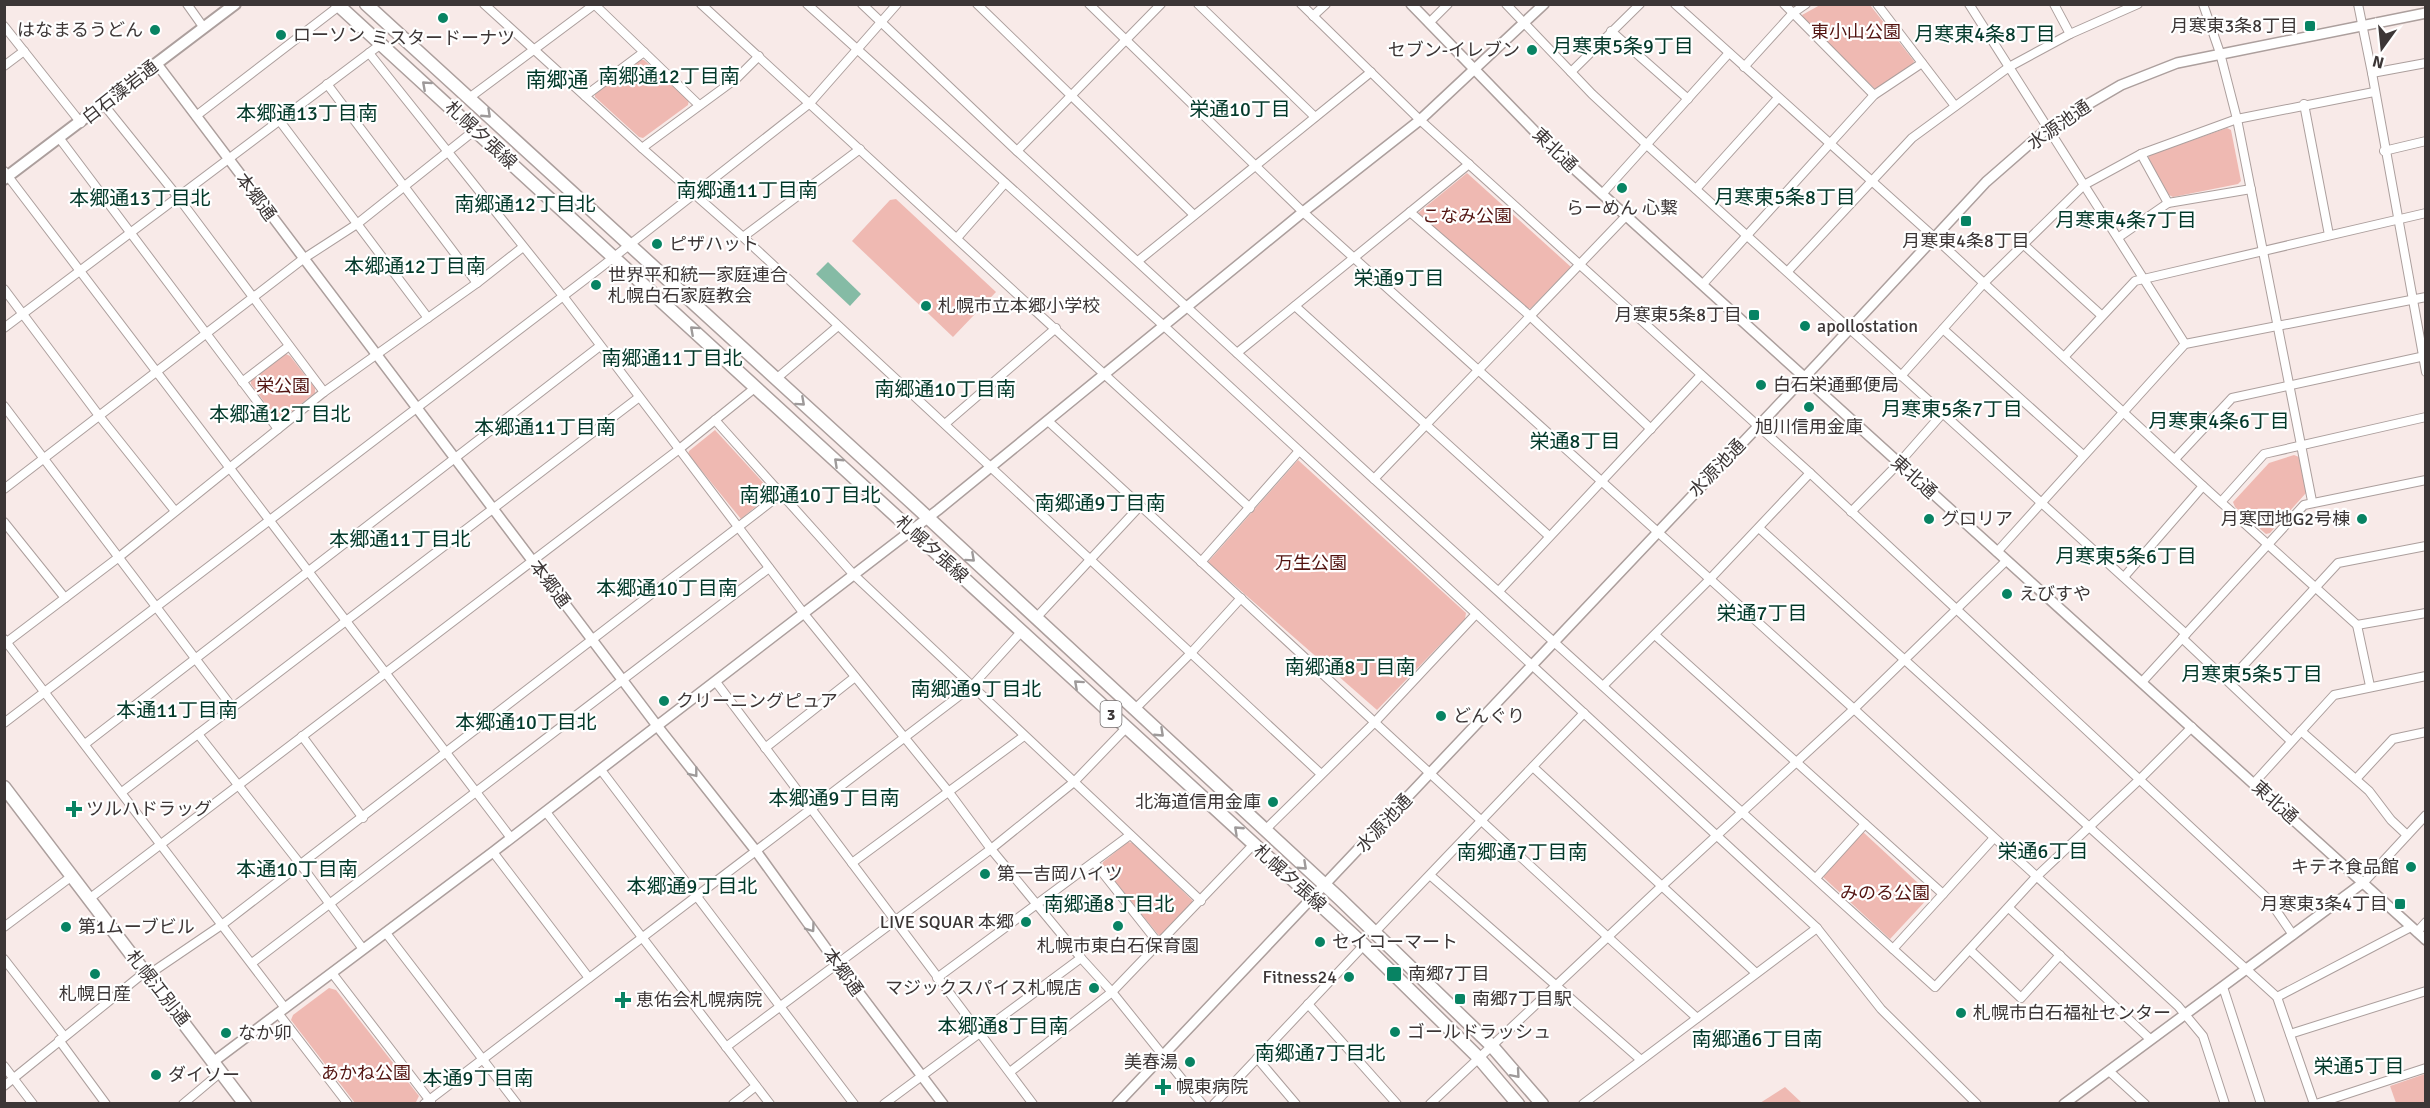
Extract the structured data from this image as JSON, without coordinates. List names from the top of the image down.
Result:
{
  "streets": {
    "main road": [
      "白石藻岩通",
      "札幌夕張線",
      "3",
      "札幌江別通"
    ],
    "street": ["水源池通", "東北通", "本郷通"]
  },
  "crossings": [
    ["白石藻岩通", "本郷通"],
    ["水源池通", "札幌夕張線"],
    ["水源池通", "東北通"]
  ],
  "districts": [
    "月寒東4条8丁目",
    "月寒東5条9丁目",
    "南郷通12丁目南",
    "南郷通",
    "栄通10丁目",
    "本郷通13丁目南",
    "南郷通11丁目南",
    "月寒東5条8丁目",
    "本郷通13丁目北",
    "南郷通12丁目北",
    "月寒東4条7丁目",
    "本郷通12丁目南",
    "栄通9丁目",
    "南郷通11丁目北",
    "南郷通10丁目南",
    "月寒東5条7丁目",
    "本郷通12丁目北",
    "月寒東4条6丁目",
    "本郷通11丁目南",
    "栄通8丁目",
    "南郷通10丁目北",
    "南郷通9丁目南",
    "本郷通11丁目北",
    "月寒東5条6丁目",
    "本郷通10丁目南",
    "栄通7丁目",
    "南郷通8丁目南",
    "月寒東5条5丁目",
    "南郷通9丁目北",
    "本通11丁目南",
    "本郷通10丁目北",
    "本郷通9丁目南",
    "栄通6丁目",
    "南郷通7丁目南",
    "本通10丁目南",
    "本郷通9丁目北",
    "南郷通8丁目北",
    "本郷通8丁目南",
    "南郷通6丁目南",
    "南郷通7丁目北",
    "栄通5丁目",
    "本通9丁目南"
  ],
  "parks": [
    "東小山公園",
    "こなみ公園",
    "栄公園",
    "万生公園",
    "みのる公園",
    "あかね公園"
  ],
  "places": {
    "other": [
      "ミスタードーナツ",
      "はなまるうどん",
      "ローソン",
      "セブン-イレブン",
      "らーめん 心繋",
      "ピザハット",
      "世界平和統一家庭連合 札幌白石家庭教会",
      "札幌市立本郷小学校",
      "apollostation",
      "白石栄通郵便局",
      "旭川信用金庫",
      "グロリア",
      "月寒団地G2号棟",
      "えびすや",
      "クリーニングピュア",
      "どんぐり",
      "北海道信用金庫",
      "キテネ食品館",
      "第一吉岡ハイツ",
      "LIVE SQUAR 本郷",
      "札幌市東白石保育園",
      "第1ムーブビル",
      "セイコーマート",
      "札幌日産",
      "Fitness24",
      "マジックスパイス札幌店",
      "札幌市白石福祉センター",
      "ゴールドラッシュ",
      "なか卯",
      "美春湯",
      "ダイソー"
    ],
    "transit": [
      "月寒東3条8丁目",
      "月寒東4条8丁目",
      "月寒東5条8丁目",
      "月寒東3条4丁目",
      "南郷7丁目",
      "南郷7丁目駅"
    ],
    "health": ["ツルハドラッグ", "恵佑会札幌病院", "幌東病院"]
  },
  "north": "bottom"
}
